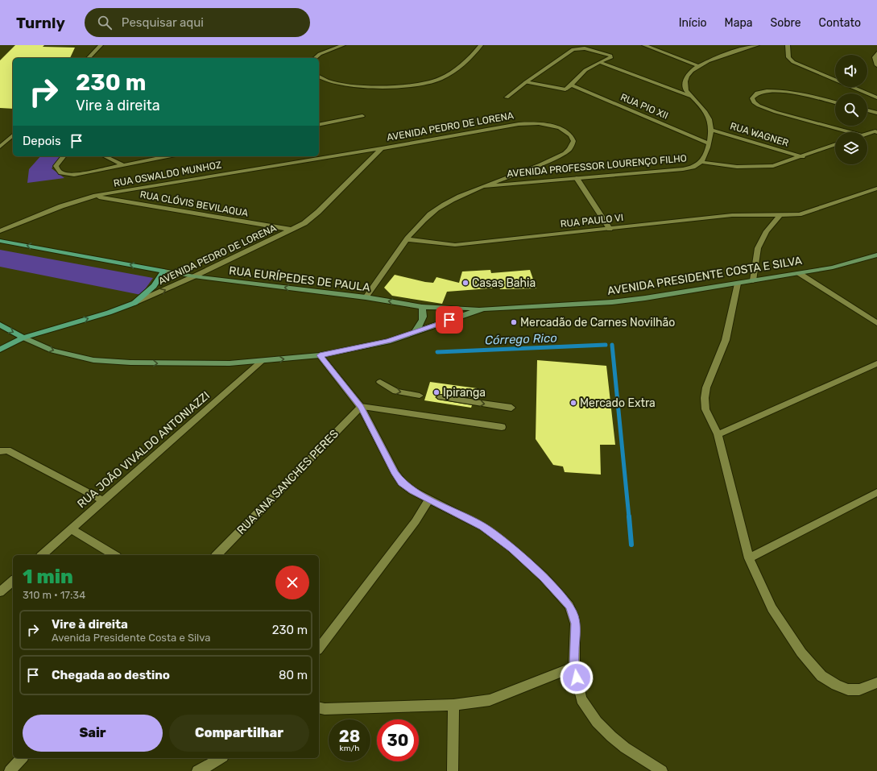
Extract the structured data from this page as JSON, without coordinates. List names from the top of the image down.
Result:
{
  "streets": {
    "main road": ["AVENIDA PEDRO DE LORENA", "RUA EURÍPEDES DE PAULA"],
    "street": [
      "RUA PIO XII",
      "RUA WAGNER",
      "AVENIDA PROFESSOR LOURENÇO FILHO",
      "RUA OSWALDO MUNHOZ",
      "RUA CLÓVIS BEVILAQUA",
      "RUA PAULO VI",
      "AVENIDA PRESIDENTE COSTA E SILVA",
      "RUA JOÃO VIVALDO ANTONIAZZI",
      "RUA ANA SANCHES PERES"
    ]
  },
  "crossings": [
    ["RUA PIO XII", "AVENIDA PROFESSOR LOURENÇO FILHO"],
    ["AVENIDA PEDRO DE LORENA", "AVENIDA PROFESSOR LOURENÇO FILHO"],
    ["AVENIDA PEDRO DE LORENA", "RUA OSWALDO MUNHOZ"],
    ["AVENIDA PEDRO DE LORENA", "RUA CLÓVIS BEVILAQUA"],
    ["AVENIDA PEDRO DE LORENA", "AVENIDA PRESIDENTE COSTA E SILVA"],
    ["AVENIDA PEDRO DE LORENA", "RUA EURÍPEDES DE PAULA"],
    ["RUA WAGNER", "AVENIDA PROFESSOR LOURENÇO FILHO"],
    ["AVENIDA PROFESSOR LOURENÇO FILHO", "RUA PAULO VI"],
    ["AVENIDA PROFESSOR LOURENÇO FILHO", "RUA EURÍPEDES DE PAULA"],
    ["RUA OSWALDO MUNHOZ", "RUA CLÓVIS BEVILAQUA"],
    ["AVENIDA PRESIDENTE COSTA E SILVA", "RUA EURÍPEDES DE PAULA"],
    ["AVENIDA PRESIDENTE COSTA E SILVA", "RUA JOÃO VIVALDO ANTONIAZZI"]
  ],
  "one_way": ["RUA EURÍPEDES DE PAULA"],
  "water": ["Córrego Rico"],
  "places": [
    "Casas Bahia",
    "Mercadão de Carnes Novilhão",
    "Ipiranga",
    "Mercado Extra"
  ],
  "page": {
    "header": "Turnly",
    "search": "Pesquisar aqui",
    "nav": [
      "Início",
      "Mapa",
      "Sobre",
      "Contato"
    ],
    "turn": ["230 m", "Vire à direita"],
    "then": "Depois",
    "heading": ["1 min", "310 m · 17:34"],
    "list": [
      {
        "name": "Vire à direita",
        "note": "Avenida Presidente Costa e Silva",
        "value": "230 m"
      },
      {
        "name": "Chegada ao destino",
        "value": "80 m"
      }
    ],
    "buttons": ["Sair", "Compartilhar"],
    "speed": "28 km/h",
    "limit": "30"
  }
}
